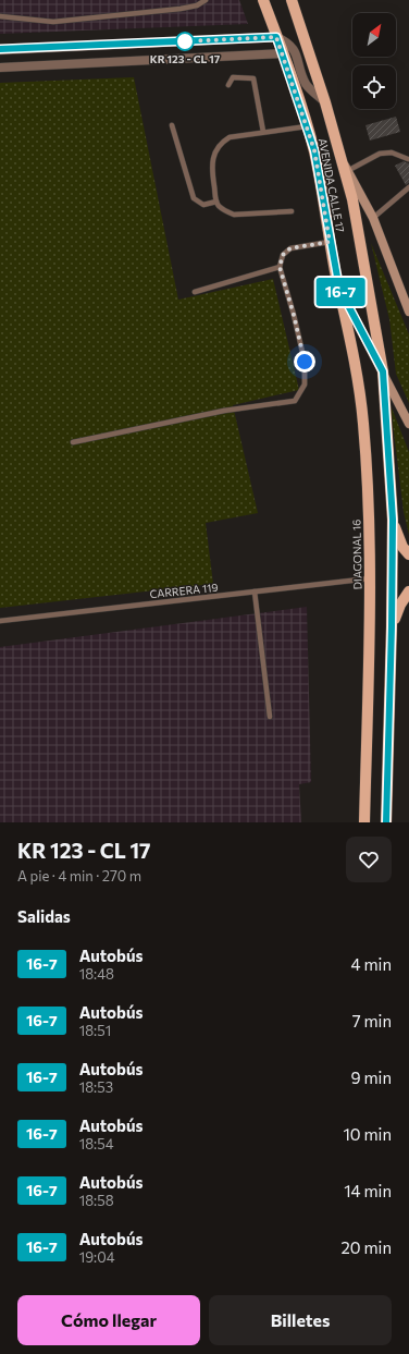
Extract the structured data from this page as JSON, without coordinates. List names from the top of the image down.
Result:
{
  "streets": {
    "main road": ["AVENIDA CALLE 17", "DIAGONAL 16"],
    "lane": ["CARRERA 119"]
  },
  "crossings": [
    ["AVENIDA CALLE 17", "DIAGONAL 16"],
    ["DIAGONAL 16", "CARRERA 119"]
  ],
  "places": ["KR 123 - CL 17"],
  "lines": ["bus line 16-7"],
  "north": "top right",
  "page": {
    "on_map": "16-7",
    "heading": [
      ["KR 123 - CL 17", "A pie · 4 min · 270 m"],
      "Salidas"
    ],
    "list": [
      {
        "mark": "16-7",
        "name": "Autobús",
        "note": "18:48",
        "value": "4 min"
      },
      {
        "mark": "16-7",
        "name": "Autobús",
        "note": "18:51",
        "value": "7 min"
      },
      {
        "mark": "16-7",
        "name": "Autobús",
        "note": "18:53",
        "value": "9 min"
      },
      {
        "mark": "16-7",
        "name": "Autobús",
        "note": "18:54",
        "value": "10 min"
      },
      {
        "mark": "16-7",
        "name": "Autobús",
        "note": "18:58",
        "value": "14 min"
      },
      {
        "mark": "16-7",
        "name": "Autobús",
        "note": "19:04",
        "value": "20 min"
      }
    ],
    "buttons": ["Cómo llegar", "Billetes"]
  }
}
